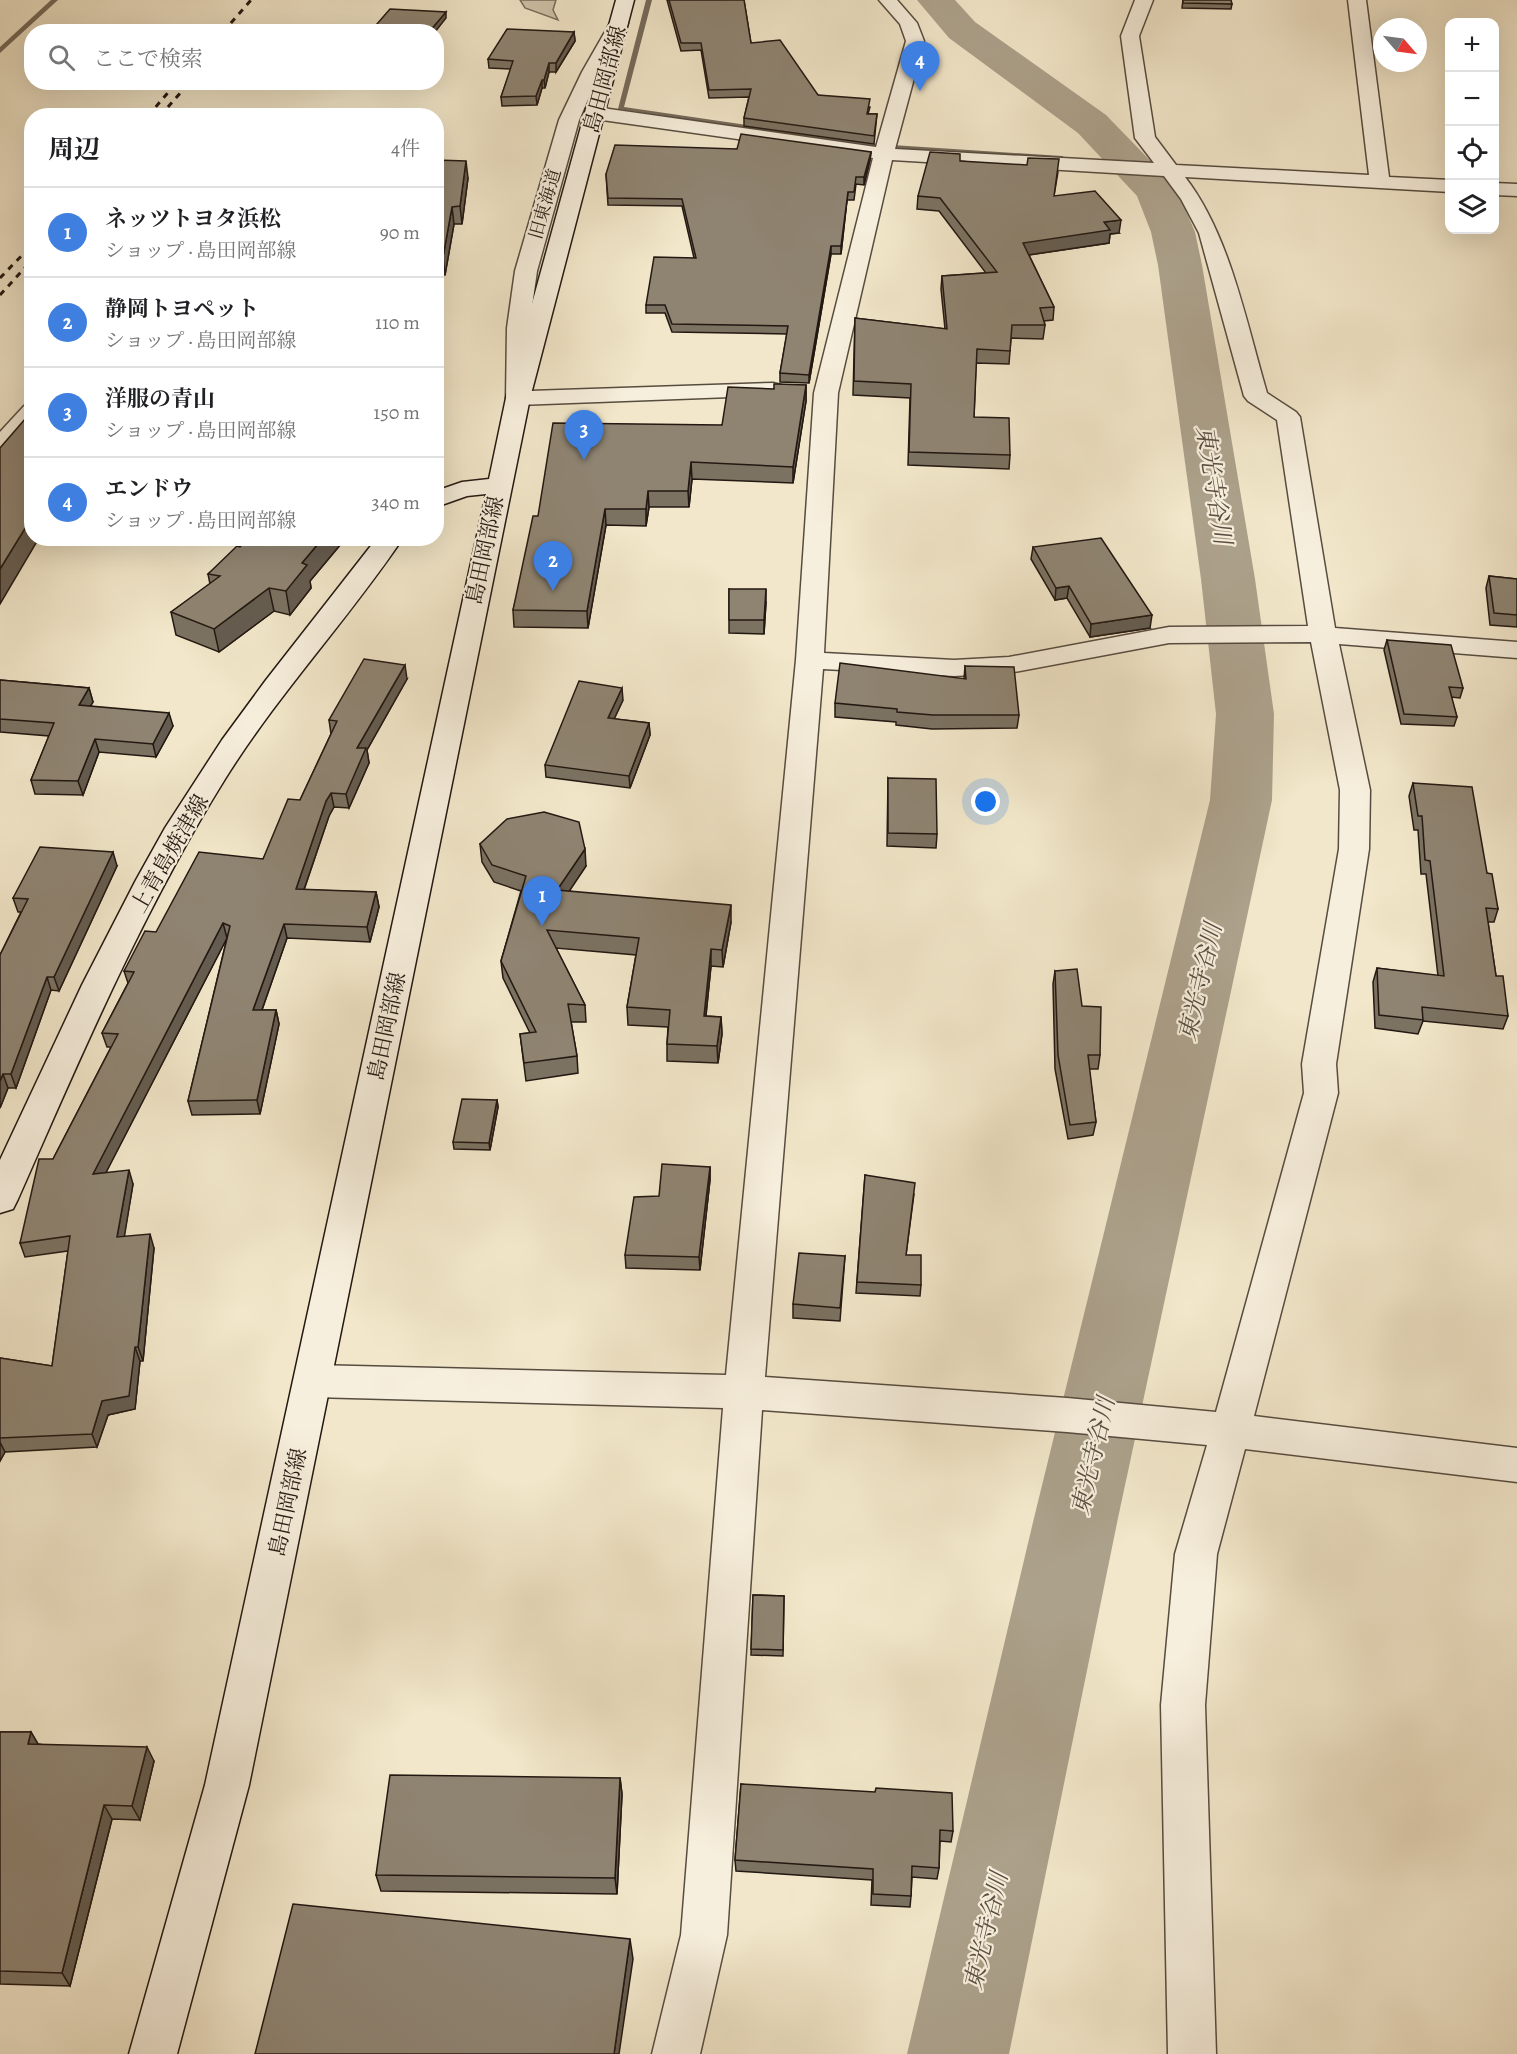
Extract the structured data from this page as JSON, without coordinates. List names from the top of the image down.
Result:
{
  "streets": {
    "street": ["島田岡部線", "旧東海道", "上青島焼津線"]
  },
  "crossings": [
    ["島田岡部線", "旧東海道"]
  ],
  "water": ["東光寺谷川"],
  "north": "bottom right",
  "page": {
    "map_buttons": ["+", "−"],
    "search": "ここで検索",
    "pins": [
      "4",
      "3",
      "2",
      "1"
    ],
    "heading": ["周辺", "4件"],
    "list": [
      {
        "mark": "1",
        "name": "ネッツトヨタ浜松",
        "note": "ショップ · 島田岡部線",
        "value": "90 m"
      },
      {
        "mark": "2",
        "name": "静岡トヨペット",
        "note": "ショップ · 島田岡部線",
        "value": "110 m"
      },
      {
        "mark": "3",
        "name": "洋服の青山",
        "note": "ショップ · 島田岡部線",
        "value": "150 m"
      },
      {
        "mark": "4",
        "name": "エンドウ",
        "note": "ショップ · 島田岡部線",
        "value": "340 m"
      }
    ]
  }
}
